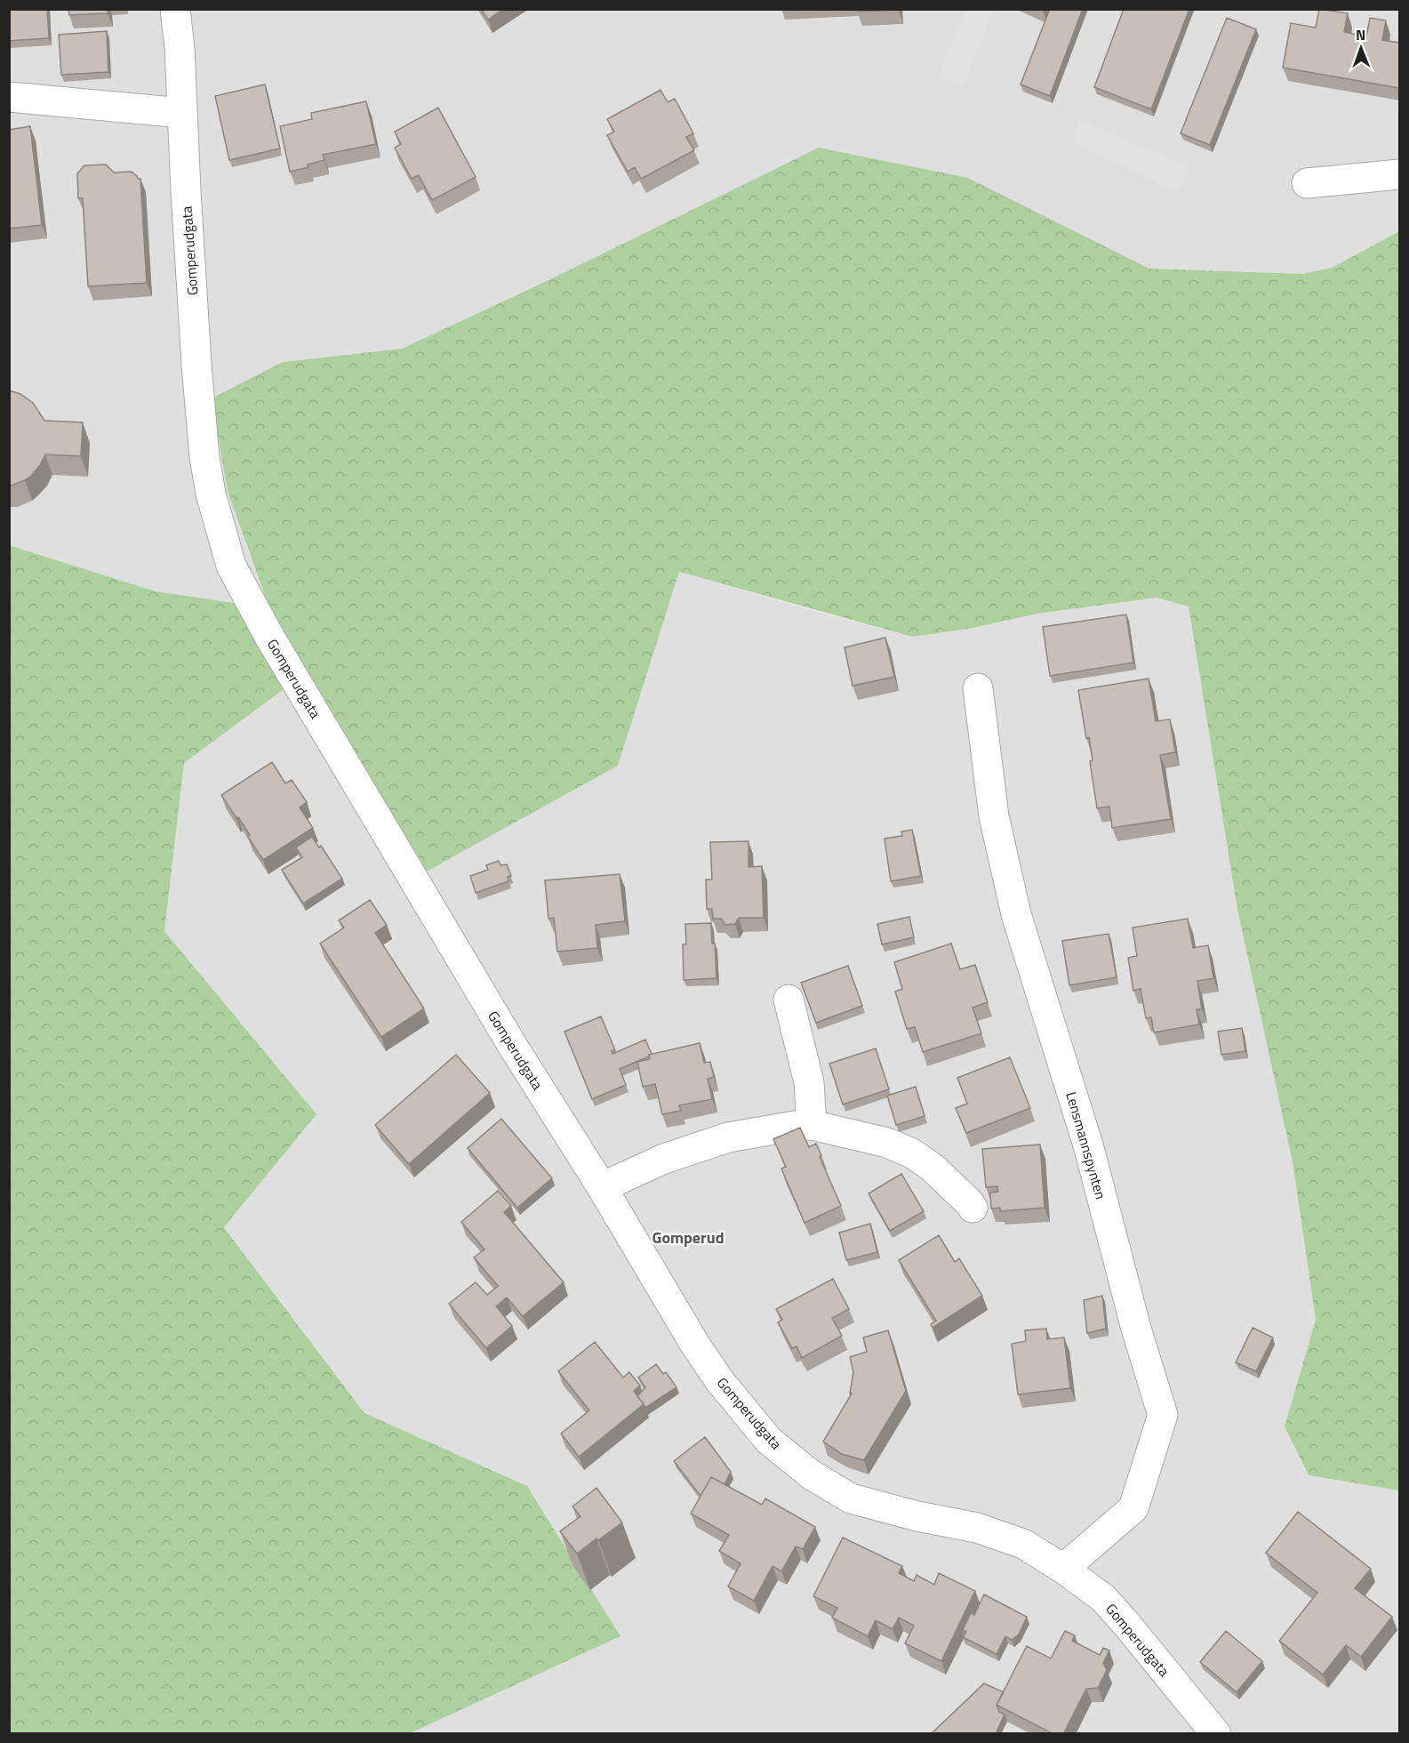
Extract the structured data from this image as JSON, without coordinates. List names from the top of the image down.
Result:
{
  "streets": {
    "street": ["Gomperudgata", "Lensmannspynten"]
  },
  "crossings": [
    ["Gomperudgata", "Lensmannspynten"]
  ],
  "districts": ["Gomperud"],
  "north": "top"
}
